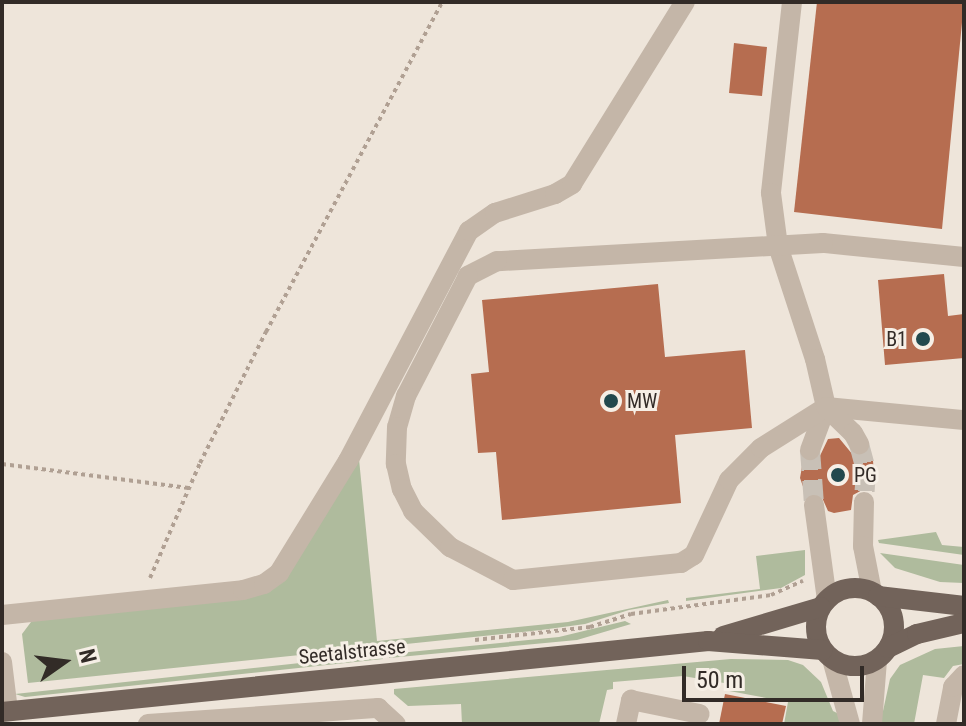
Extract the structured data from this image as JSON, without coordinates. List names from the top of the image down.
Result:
{
  "streets": {
    "main road": ["Seetalstrasse"]
  },
  "places": ["B1", "MW", "PG"],
  "scale_bar": "50 m",
  "north": "right"
}
